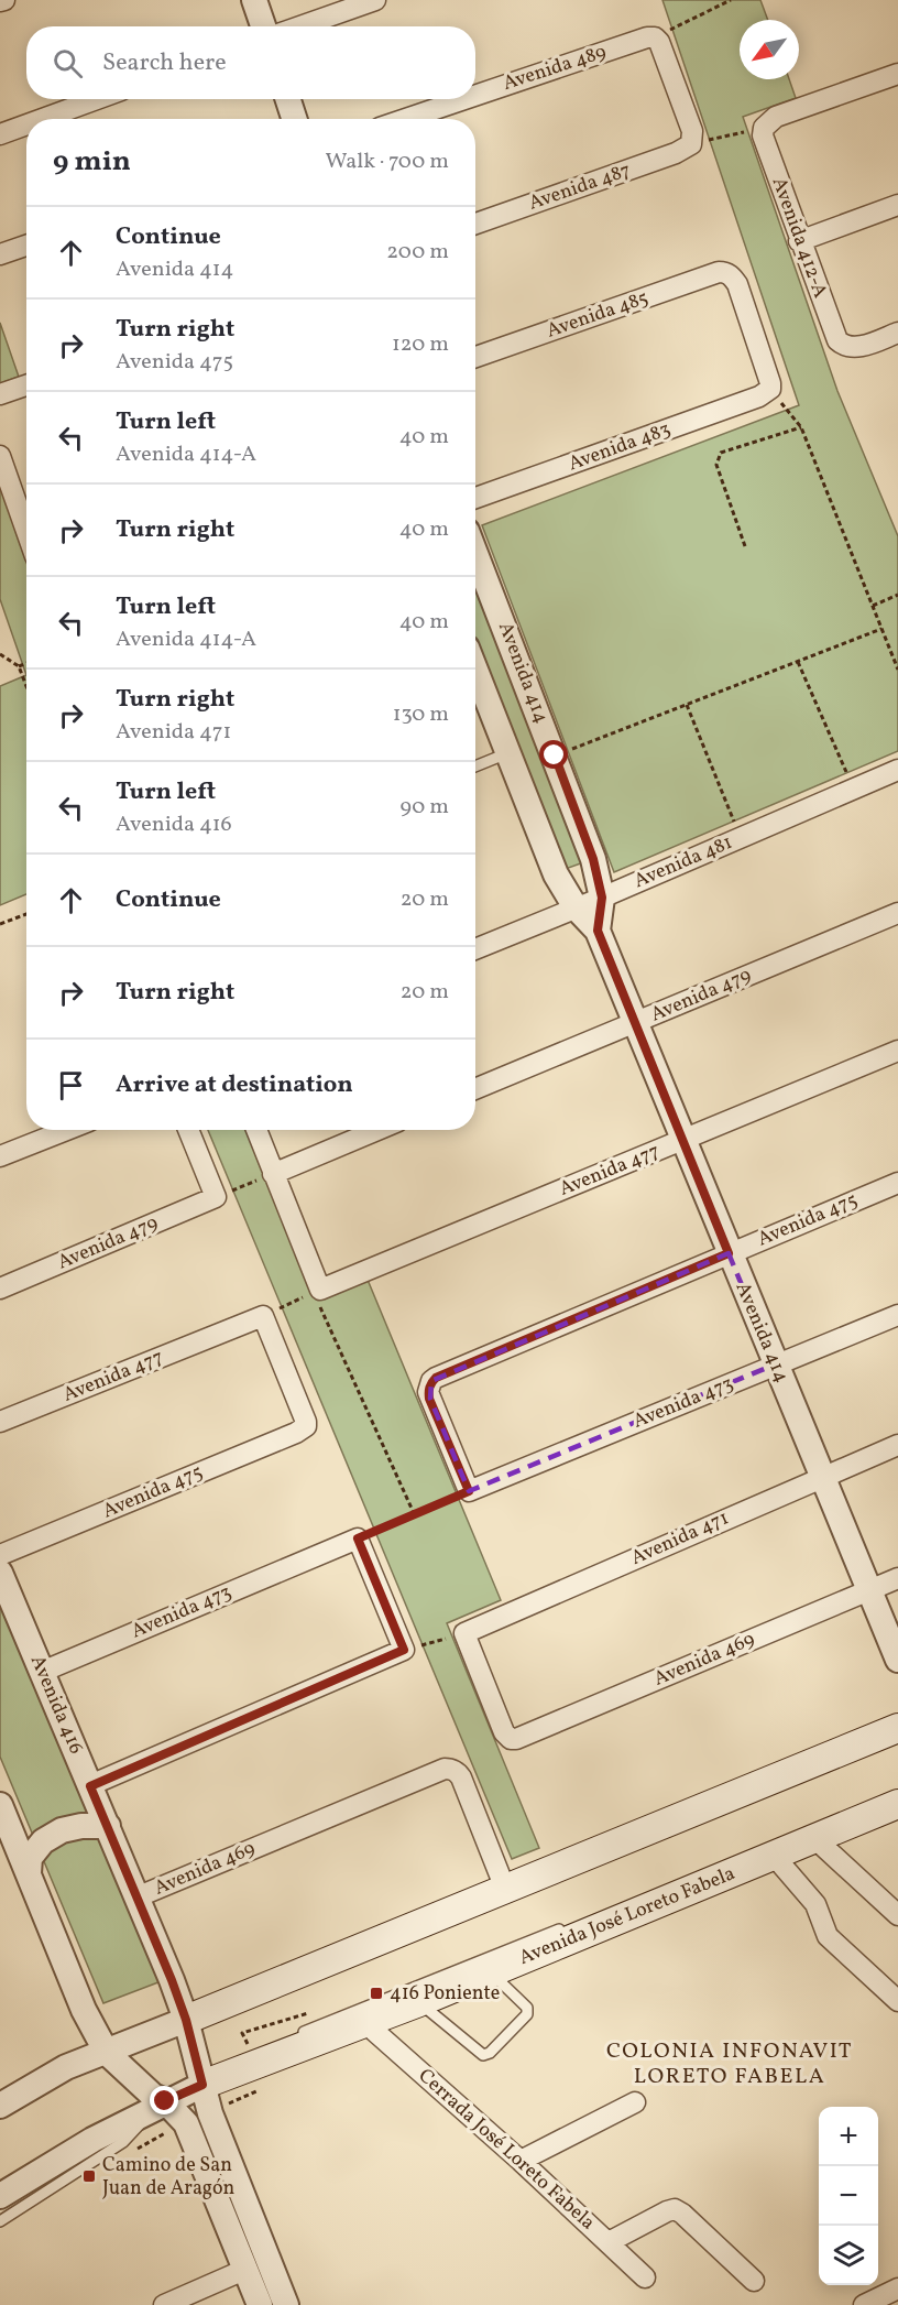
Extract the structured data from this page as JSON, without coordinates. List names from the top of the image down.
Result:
{
  "streets": {
    "main road": ["Avenida José Loreto Fabela"],
    "street": [
      "Avenida 489",
      "Avenida 487",
      "Avenida 412-A",
      "Avenida 485",
      "Avenida 483",
      "Avenida 414",
      "Avenida 481",
      "Avenida 479",
      "Avenida 477",
      "Avenida 475",
      "Avenida 473",
      "Avenida 471",
      "Avenida 469",
      "Avenida 416",
      "Cerrada José Loreto Fabela"
    ]
  },
  "crossings": [
    ["Avenida 485", "Avenida 483"],
    ["Avenida 414", "Avenida 481"],
    ["Avenida 414", "Avenida 479"],
    ["Avenida 414", "Avenida 477"],
    ["Avenida 414", "Avenida 475"],
    ["Avenida 414", "Avenida 473"],
    ["Avenida 414", "Avenida 471"],
    ["Avenida 414", "Avenida 469"],
    ["Avenida 477", "Avenida 475"],
    ["Avenida 475", "Avenida 473"],
    ["Avenida 473", "Avenida 416"],
    ["Avenida 471", "Avenida 469"],
    ["Avenida 469", "Avenida 416"],
    ["Avenida 416", "Avenida José Loreto Fabela"],
    ["Avenida José Loreto Fabela", "Cerrada José Loreto Fabela"]
  ],
  "districts": ["COLONIA INFONAVIT LORETO FABELA"],
  "places": {
    "transit": ["416 Poniente", "Camino de San Juan de Aragón"]
  },
  "north": "bottom left",
  "page": {
    "search": "Search here",
    "heading": ["9 min", "Walk · 700 m"],
    "list": [
      ["Continue", "Avenida 414", "200 m"],
      ["Turn right", "Avenida 475", "120 m"],
      ["Turn left", "Avenida 414-A", "40 m"],
      ["Turn right", "40 m"],
      ["Turn left", "Avenida 414-A", "40 m"],
      ["Turn right", "Avenida 471", "130 m"],
      ["Turn left", "Avenida 416", "90 m"],
      ["Continue", "20 m"],
      ["Turn right", "20 m"],
      "Arrive at destination"
    ],
    "map_buttons": ["+", "−"]
  }
}
